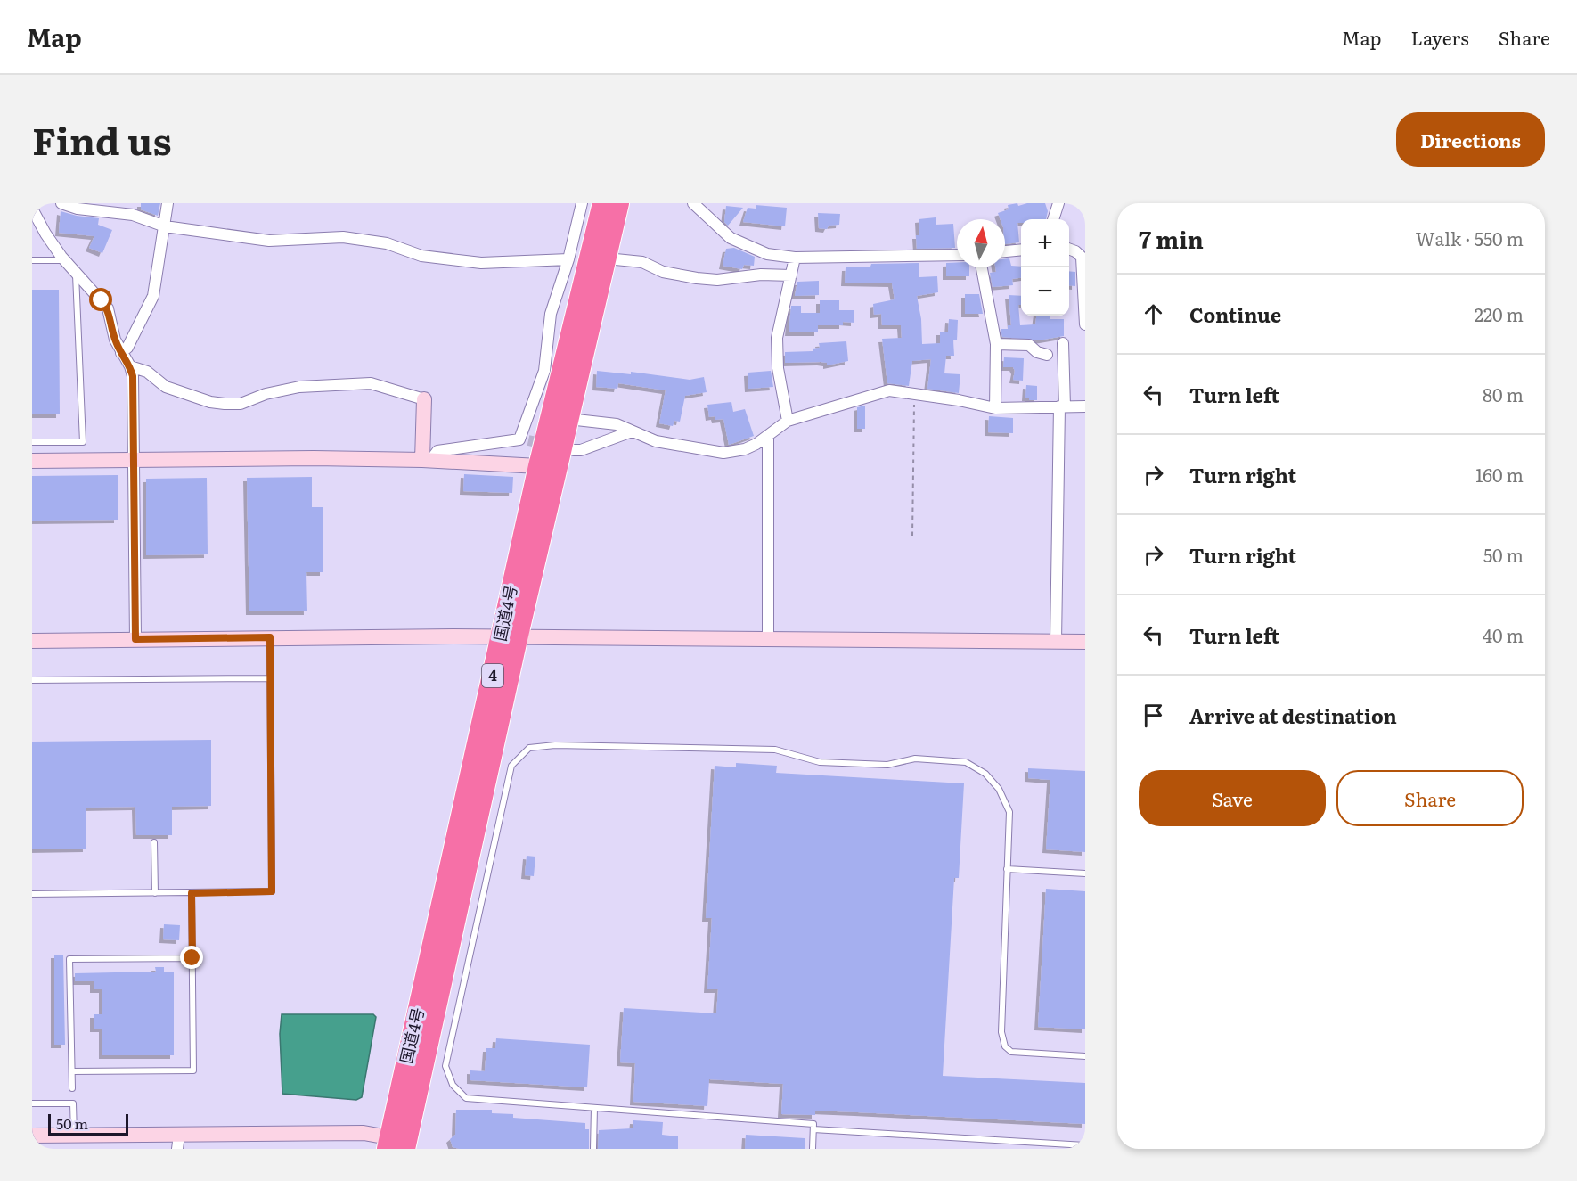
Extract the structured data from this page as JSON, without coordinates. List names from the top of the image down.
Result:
{
  "streets": {
    "highway": ["国道4号", "4"]
  },
  "scale_bar": "50 m",
  "north": "top",
  "page": {
    "header": "Map",
    "nav": ["Map", "Layers", "Share"],
    "title": "Find us",
    "buttons": [
      "Directions",
      ["Save", "Share"]
    ],
    "heading": ["7 min", "Walk · 550 m"],
    "map_buttons": ["+", "−"],
    "list": [
      ["Continue", "220 m"],
      ["Turn left", "80 m"],
      ["Turn right", "160 m"],
      ["Turn right", "50 m"],
      ["Turn left", "40 m"],
      "Arrive at destination"
    ],
    "scale": "50 m"
  }
}
